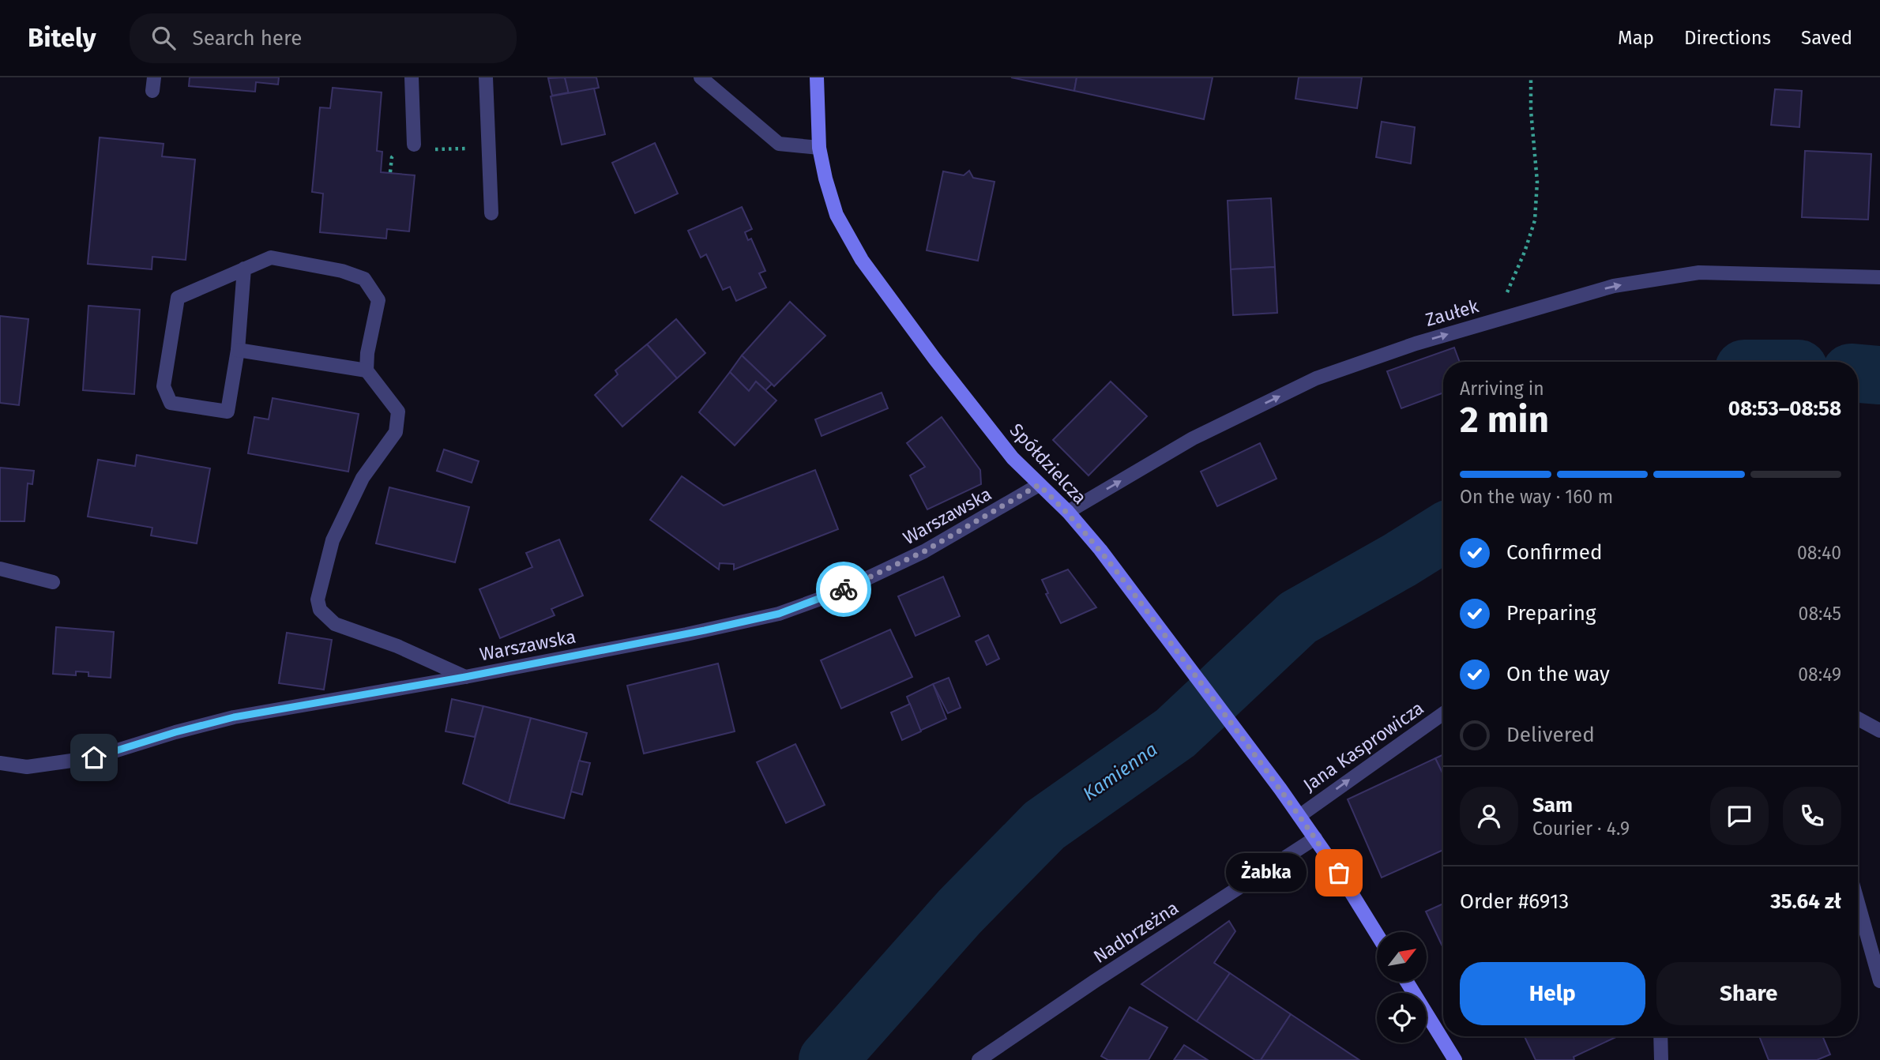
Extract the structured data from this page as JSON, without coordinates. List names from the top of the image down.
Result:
{
  "streets": {
    "street": [
      "Zaułek",
      "Spółdzielcza",
      "Warszawska",
      "Jana Kasprowicza",
      "Nadbrzeżna"
    ]
  },
  "crossings": [
    ["Zaułek", "Spółdzielcza"],
    ["Spółdzielcza", "Warszawska"],
    ["Spółdzielcza", "Jana Kasprowicza"],
    ["Spółdzielcza", "Nadbrzeżna"]
  ],
  "one_way": ["Zaułek", "Jana Kasprowicza"],
  "water": ["Kamienna"],
  "places": ["Żabka"],
  "north": "top right",
  "page": {
    "header": "Bitely",
    "search": "Search here",
    "nav": ["Map", "Directions", "Saved"],
    "heading": ["2 min", "Arriving in", "08:53–08:58"],
    "panel": [
      "Sam",
      "Courier · 4.9",
      "Order #6913",
      "35.64 zł"
    ],
    "bar": "On the way · 160 m",
    "list": [
      ["Confirmed", "08:40"],
      ["Preparing", "08:45"],
      ["On the way", "08:49"],
      "Delivered"
    ],
    "bubble": "Żabka",
    "buttons": ["Help", "Share"]
  }
}
